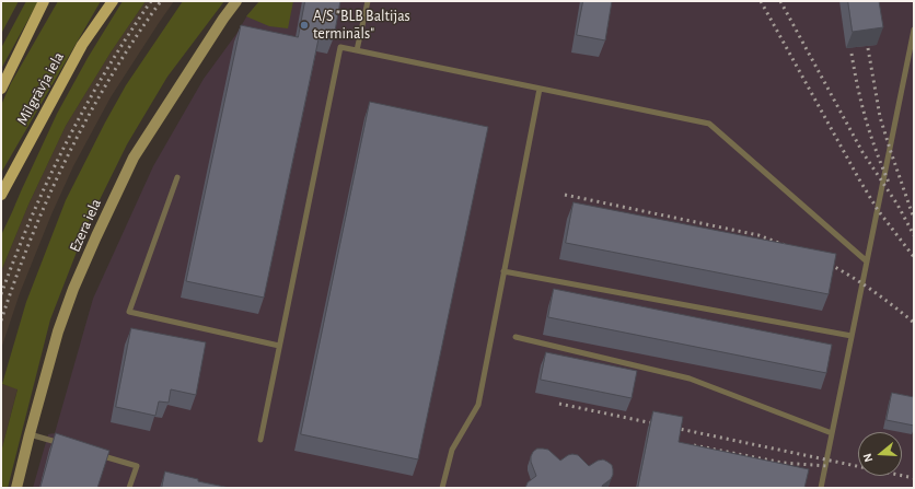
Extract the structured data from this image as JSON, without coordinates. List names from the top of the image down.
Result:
{
  "streets": {
    "main road": ["Mīlgrāvja iela"],
    "street": ["Ezera iela"]
  },
  "places": ["A/S \"BLB Baltijas termināls\""],
  "north": "left"
}
